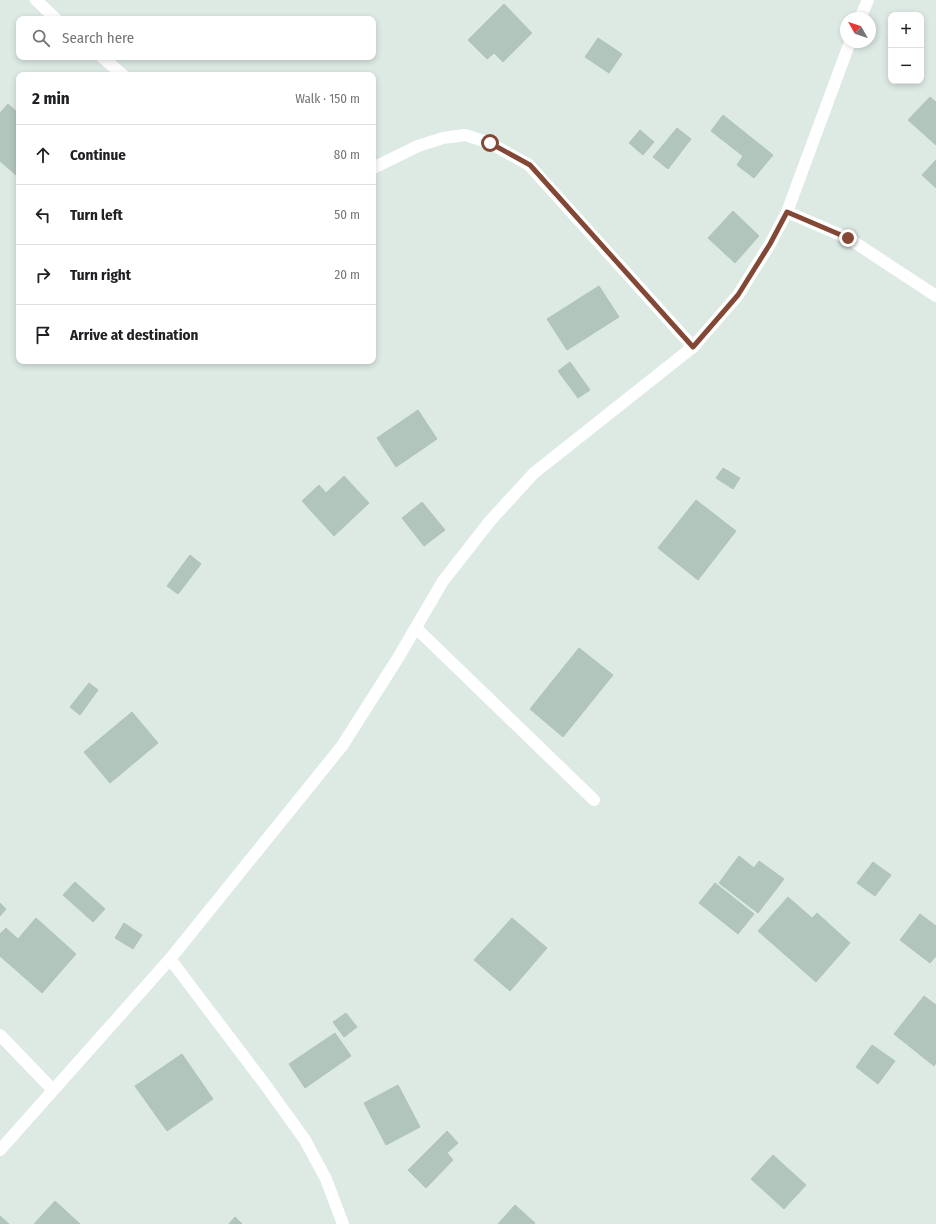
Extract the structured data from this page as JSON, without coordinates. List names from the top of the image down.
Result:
{
  "north": "top left",
  "page": {
    "map_buttons": ["+", "−"],
    "search": "Search here",
    "heading": ["2 min", "Walk · 150 m"],
    "list": [
      ["Continue", "80 m"],
      ["Turn left", "50 m"],
      ["Turn right", "20 m"],
      "Arrive at destination"
    ]
  }
}
